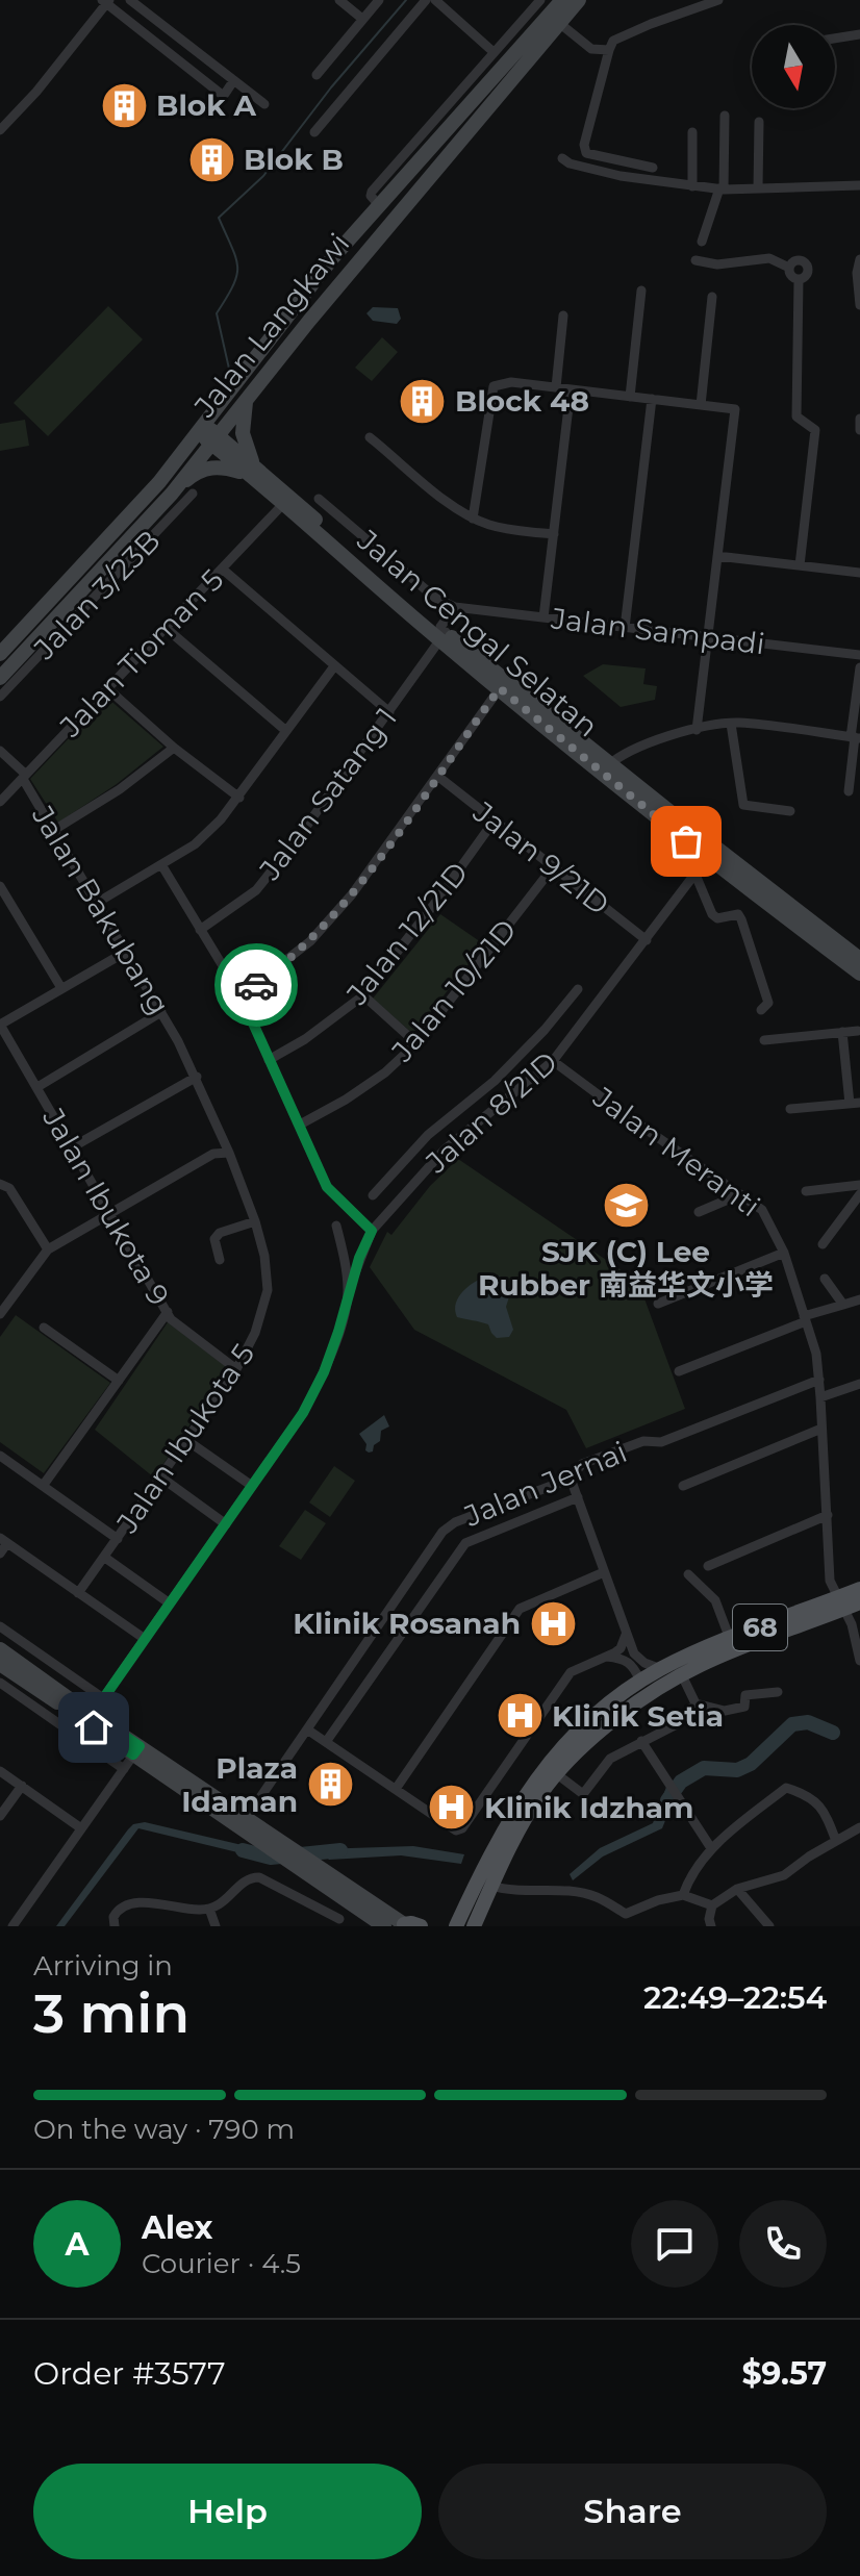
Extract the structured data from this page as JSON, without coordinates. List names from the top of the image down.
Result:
{
  "streets": {
    "main road": ["68"],
    "street": [
      "Jalan Langkawi",
      "Jalan 3/23B",
      "Jalan Sampadi",
      "Jalan Cengal Selatan",
      "Jalan Tioman 5",
      "Jalan Satang 1",
      "Jalan 9/21D",
      "Jalan Bakubang",
      "Jalan 12/21D",
      "Jalan 10/21D",
      "Jalan 8/21D",
      "Jalan Meranti",
      "Jalan Ibukota 9",
      "Jalan Ibukota 5",
      "Jalan Jernai"
    ]
  },
  "crossings": [
    ["Jalan Langkawi", "Jalan Cengal Selatan"],
    ["Jalan Cengal Selatan", "Jalan Tioman 5"],
    ["Jalan Cengal Selatan", "Jalan Satang 1"],
    ["Jalan Cengal Selatan", "Jalan 8/21D"],
    ["Jalan Tioman 5", "Jalan Bakubang"],
    ["Jalan 9/21D", "Jalan 12/21D"],
    ["Jalan 9/21D", "Jalan 10/21D"],
    ["Jalan 9/21D", "Jalan 8/21D"],
    ["Jalan Bakubang", "Jalan Ibukota 5"],
    ["Jalan 8/21D", "Jalan Meranti"],
    ["Jalan Meranti", "Jalan Jernai"],
    ["Jalan Meranti", "68"],
    ["Jalan Ibukota 9", "Jalan Ibukota 5"]
  ],
  "places": {
    "building": [
      "Blok A",
      "Blok B",
      "Block 48",
      "Plaza Idaman"
    ],
    "school or university": ["SJK (C) Lee Rubber 南益华文小学"],
    "hospital": ["Klinik Rosanah", "Klinik Setia", "Klinik Idzham"]
  },
  "north": "bottom",
  "page": {
    "heading": ["3 min", "Arriving in", "22:49–22:54"],
    "panel": [
      "Alex",
      "Courier · 4.5",
      "Order #3577",
      "$9.57"
    ],
    "bar": "On the way · 790 m",
    "round": "A",
    "buttons": ["Help", "Share"]
  }
}
